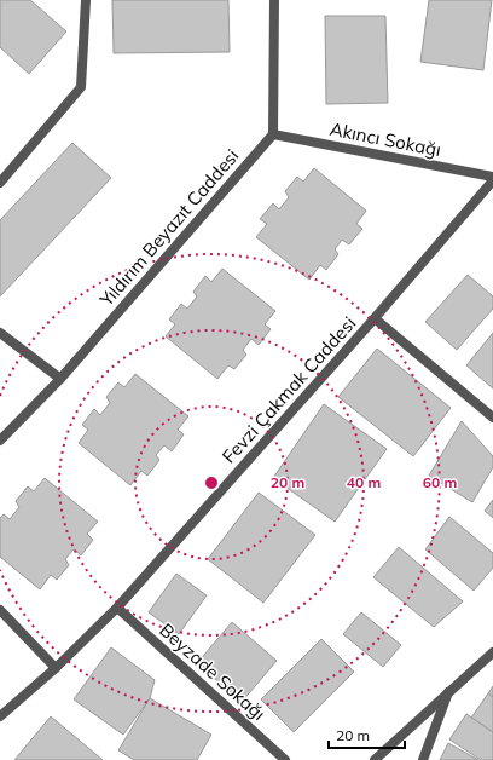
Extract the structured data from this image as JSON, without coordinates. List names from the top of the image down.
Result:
{
  "streets": {
    "street": [
      "Akıncı Sokağı",
      "Yıldırım Beyazıt Caddesi",
      "Fevzi Çakmak Caddesi",
      "Beyzade Sokağı"
    ]
  },
  "crossings": [
    ["Akıncı Sokağı", "Yıldırım Beyazıt Caddesi"],
    ["Fevzi Çakmak Caddesi", "Beyzade Sokağı"]
  ],
  "scale_bar": "20 m",
  "rings": ["20 m", "40 m", "60 m"]
}
